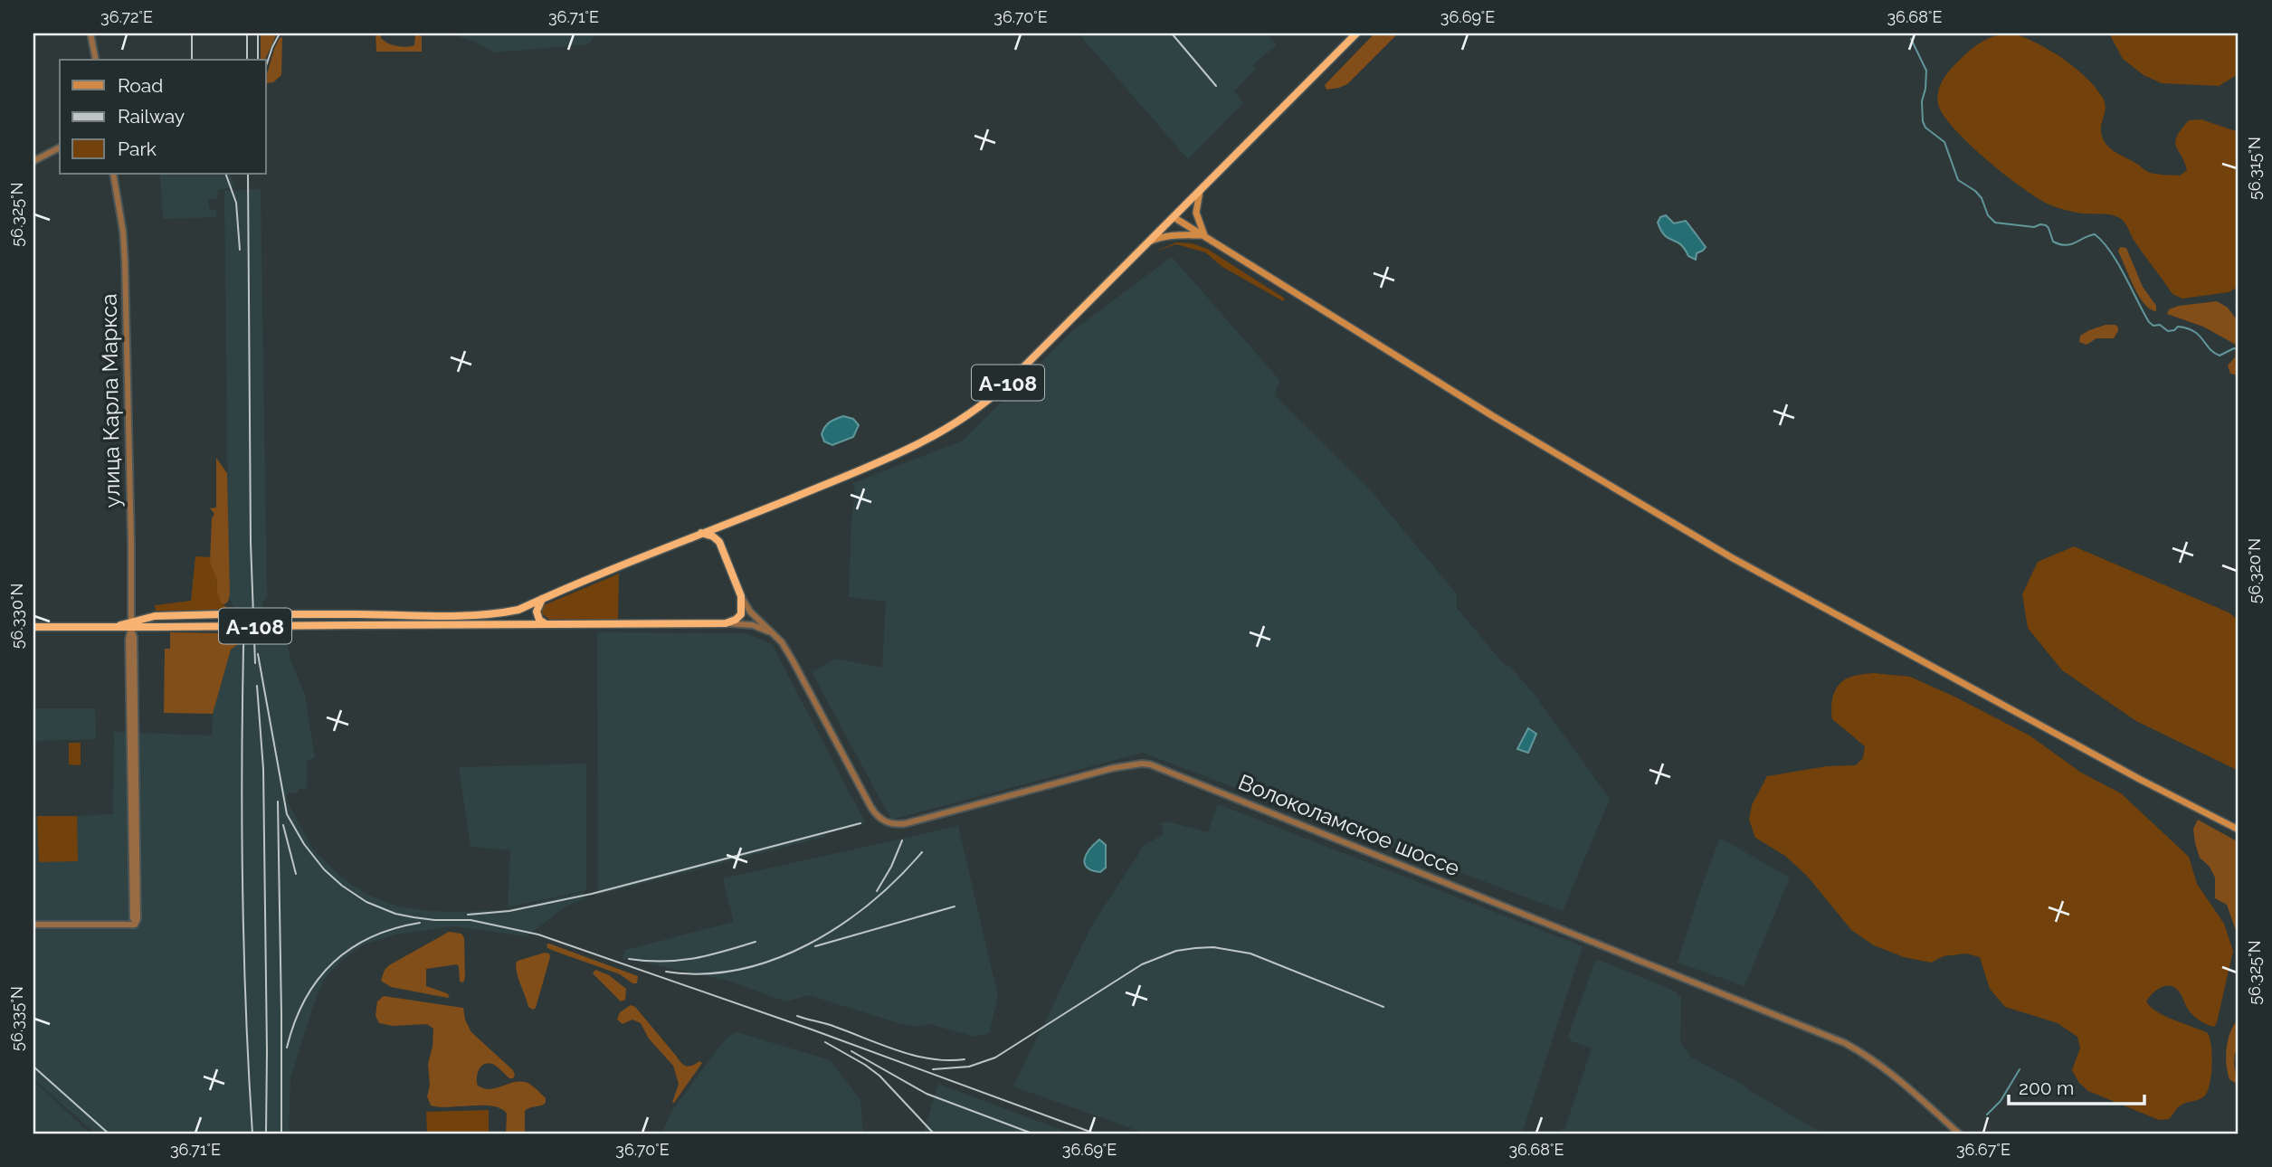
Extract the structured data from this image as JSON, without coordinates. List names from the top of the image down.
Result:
{
  "streets": {
    "highway": ["А-108"],
    "street": ["улица Карла Маркса", "Волоколамское шоссе"]
  },
  "crossings": [
    ["А-108", "улица Карла Маркса"]
  ],
  "legend": ["Road", "Railway", "Park"],
  "scale_bar": "200 m",
  "coordinates": [
    "36.72°E",
    "36.71°E",
    "36.70°E",
    "36.69°E",
    "36.68°E",
    "56.315°N",
    "56.325°N",
    "56.320°N",
    "56.330°N",
    "56.335°N",
    "36.67°E"
  ]
}
